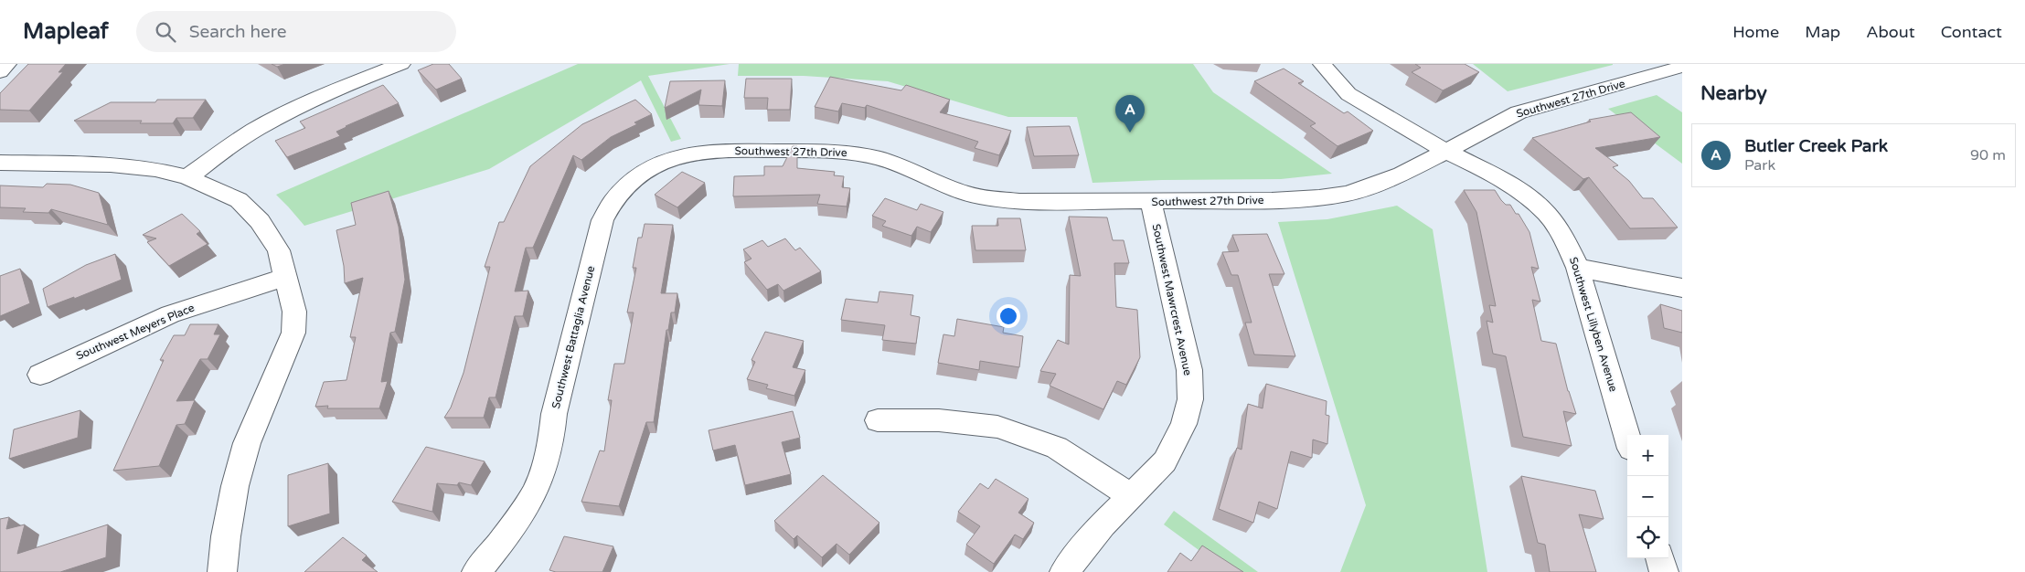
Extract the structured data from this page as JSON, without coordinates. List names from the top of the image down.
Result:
{
  "streets": {
    "street": [
      "Southwest 27th Drive",
      "Southwest Mawrcrest Avenue",
      "Southwest Lillyben Avenue",
      "Southwest Meyers Place",
      "Southwest Battaglia Avenue"
    ]
  },
  "crossings": [
    ["Southwest 27th Drive", "Southwest Mawrcrest Avenue"],
    ["Southwest 27th Drive", "Southwest Lillyben Avenue"],
    ["Southwest 27th Drive", "Southwest Battaglia Avenue"]
  ],
  "page": {
    "header": "Mapleaf",
    "search": "Search here",
    "nav": [
      "Home",
      "Map",
      "About",
      "Contact"
    ],
    "heading": "Nearby",
    "pins": "A",
    "list": [
      {
        "mark": "A",
        "name": "Butler Creek Park",
        "note": "Park",
        "value": "90 m"
      }
    ],
    "map_buttons": ["+", "−"]
  }
}
